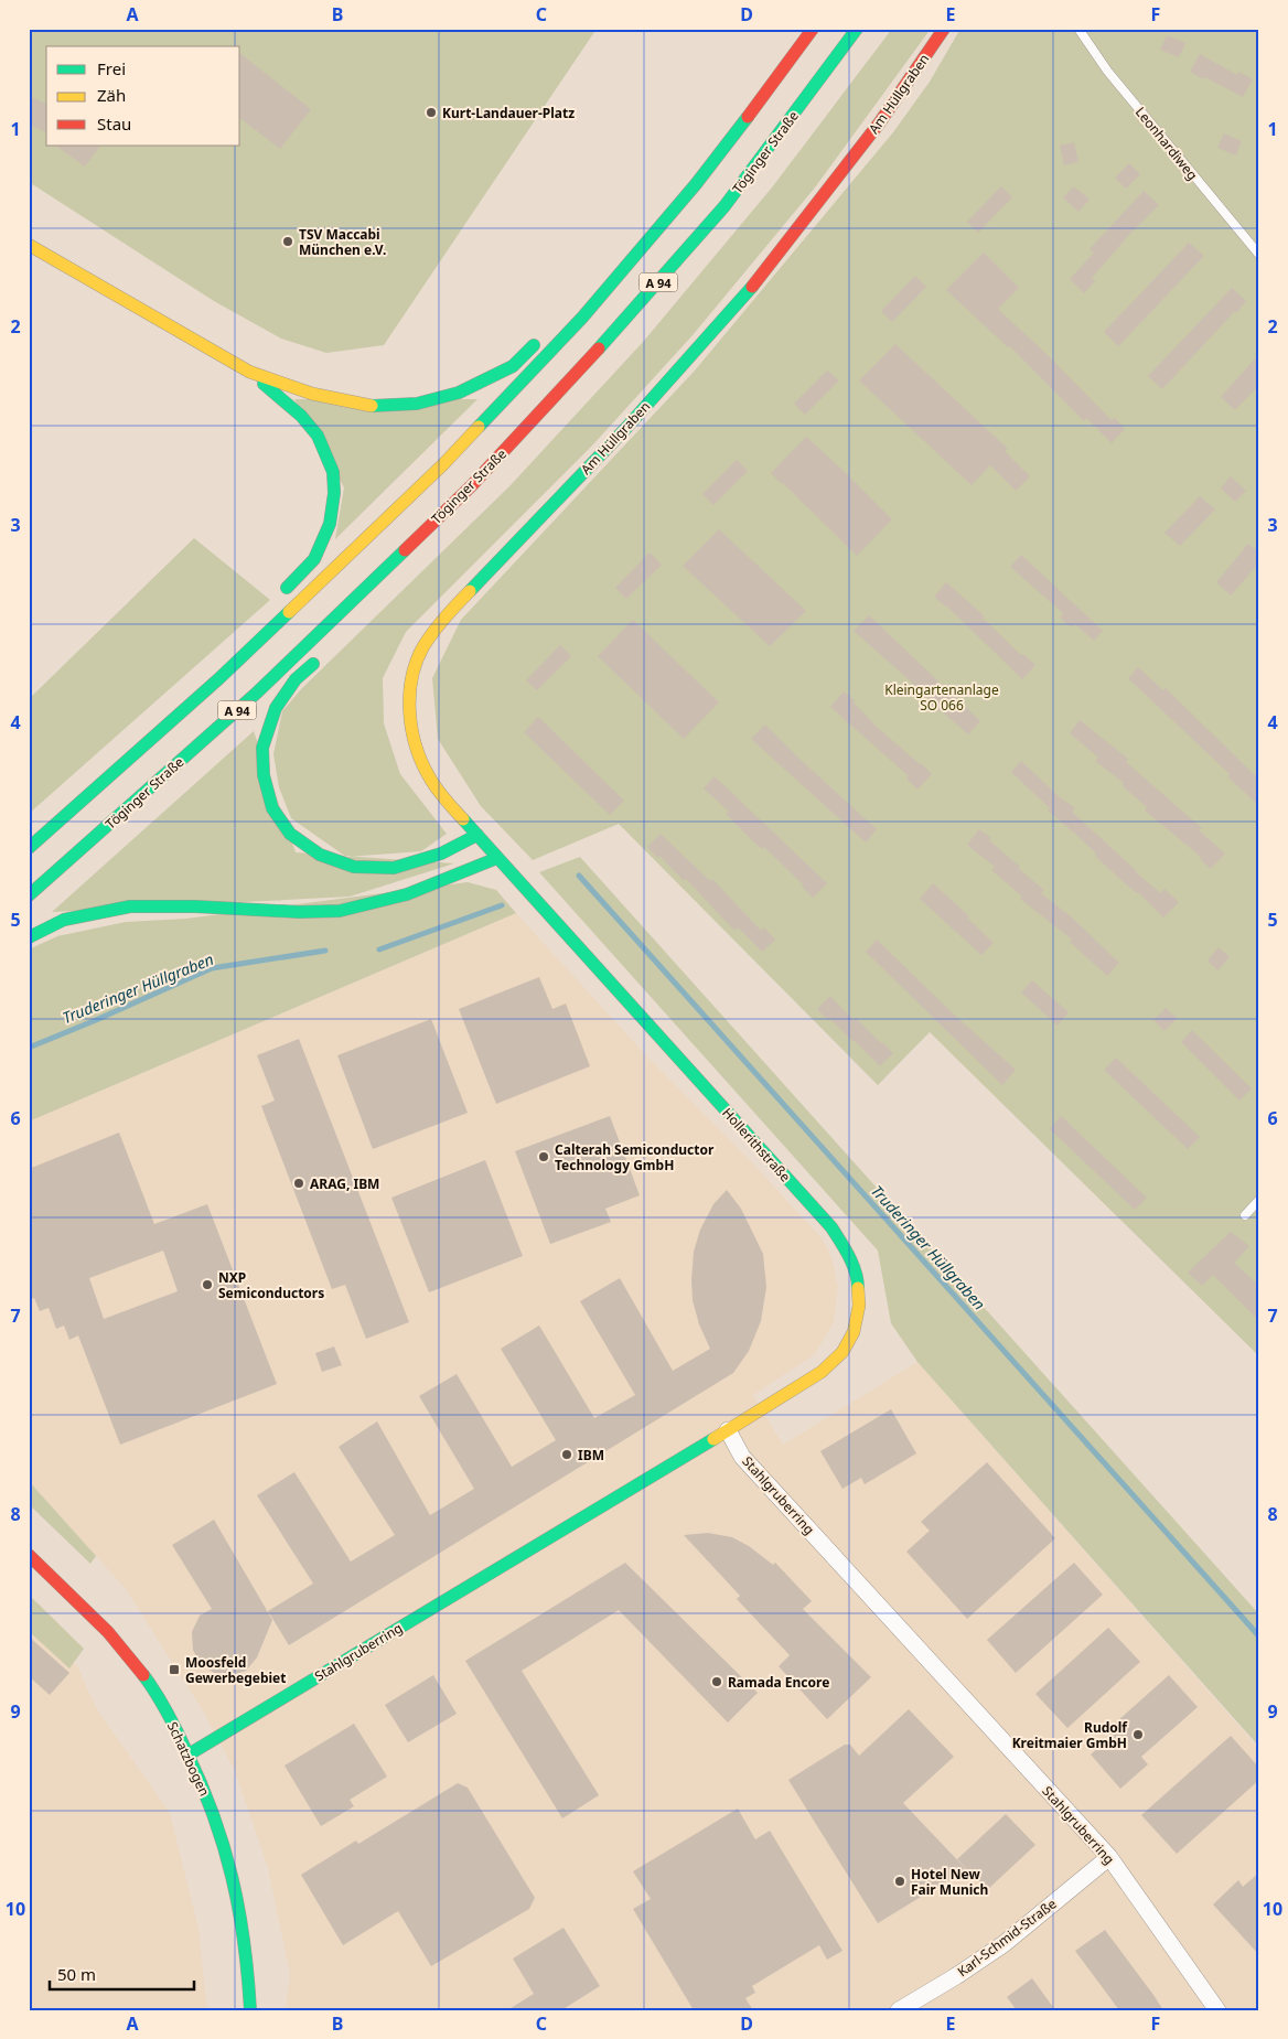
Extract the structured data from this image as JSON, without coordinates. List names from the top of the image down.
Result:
{
  "streets": {
    "main road": [
      "Am Hüllgraben",
      "Töginger Straße",
      "A 94",
      "Hollerithstraße",
      "Stahlgruberring",
      "Schatzbogen"
    ],
    "street": ["Karl-Schmid-Straße"],
    "lane": ["Leonhardiweg"]
  },
  "crossings": [
    ["Am Hüllgraben", "Hollerithstraße"],
    ["Hollerithstraße", "Stahlgruberring"],
    ["Stahlgruberring", "Schatzbogen"],
    ["Stahlgruberring", "Karl-Schmid-Straße"]
  ],
  "water": ["Truderinger Hüllgraben"],
  "parks": ["Kleingartenanlage SO 066"],
  "places": {
    "other": [
      "Kurt-Landauer-Platz",
      "TSV Maccabi München e.V.",
      "Calterah Semiconductor Technology GmbH",
      "ARAG, IBM",
      "NXP Semiconductors",
      "IBM",
      "Ramada Encore",
      "Rudolf Kreitmaier GmbH",
      "Hotel New Fair Munich"
    ],
    "transit": ["Moosfeld Gewerbegebiet"]
  },
  "legend": ["Frei", "Zäh", "Stau"],
  "scale_bar": "50 m",
  "grid": {
    "columns": [
      "A",
      "B",
      "C",
      "D",
      "E",
      "F"
    ],
    "rows": [
      "1",
      "2",
      "3",
      "4",
      "5",
      "6",
      "7",
      "8",
      "9",
      "10"
    ]
  }
}
